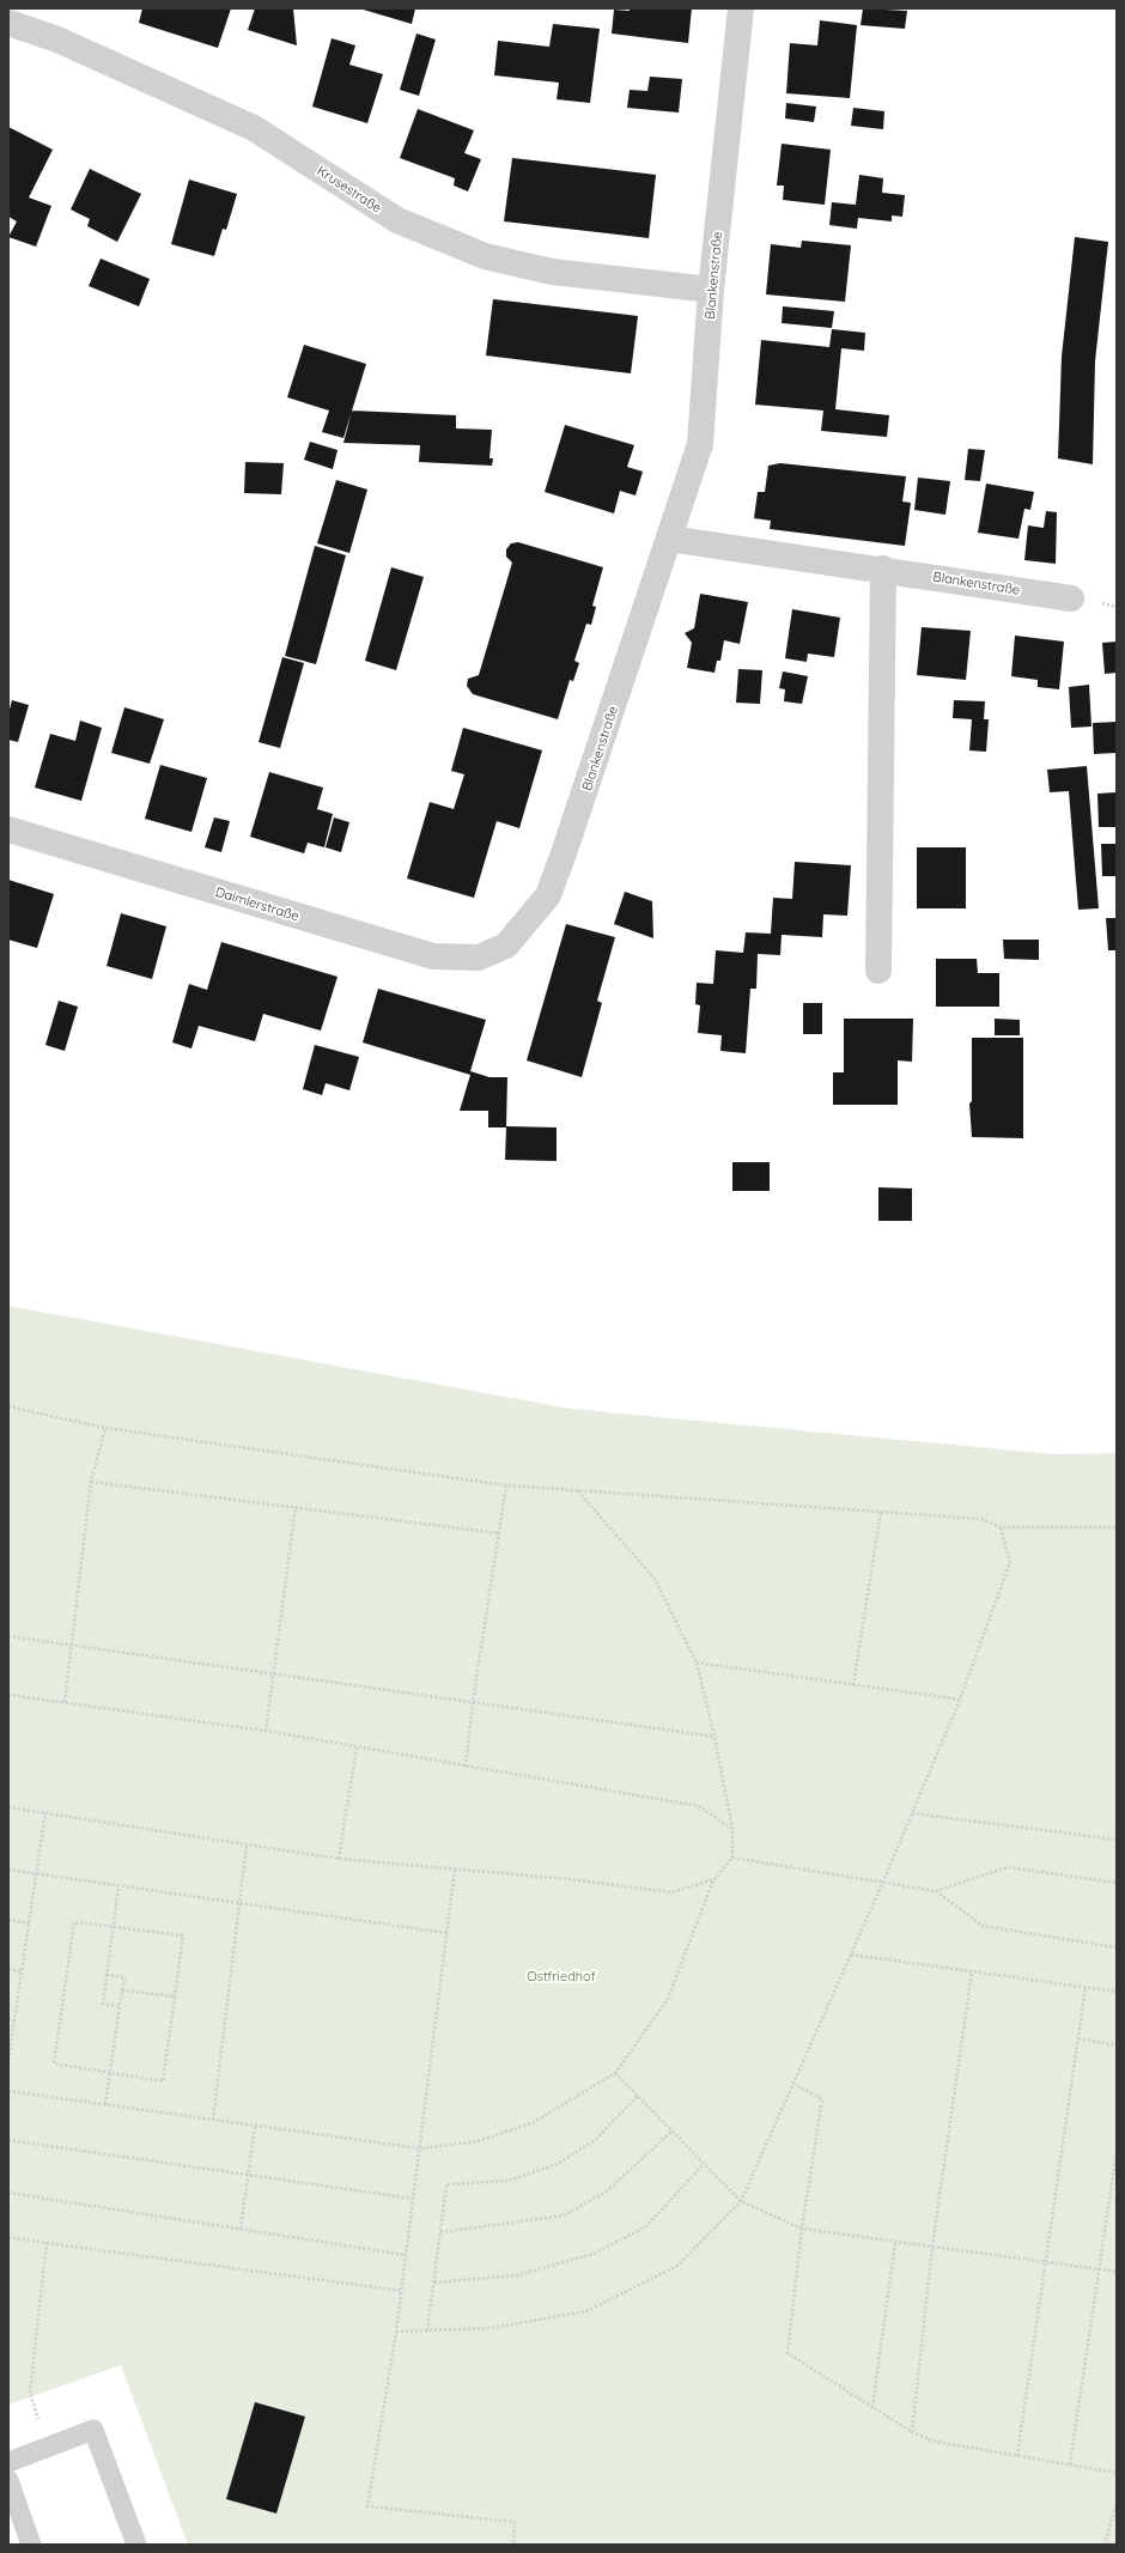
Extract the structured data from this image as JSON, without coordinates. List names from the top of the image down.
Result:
{
  "streets": {
    "street": ["Krusestraße", "Blankenstraße", "Daimlerstraße"]
  },
  "crossings": [
    ["Krusestraße", "Blankenstraße"],
    ["Blankenstraße", "Daimlerstraße"]
  ],
  "parks": ["Ostfriedhof"]
}
